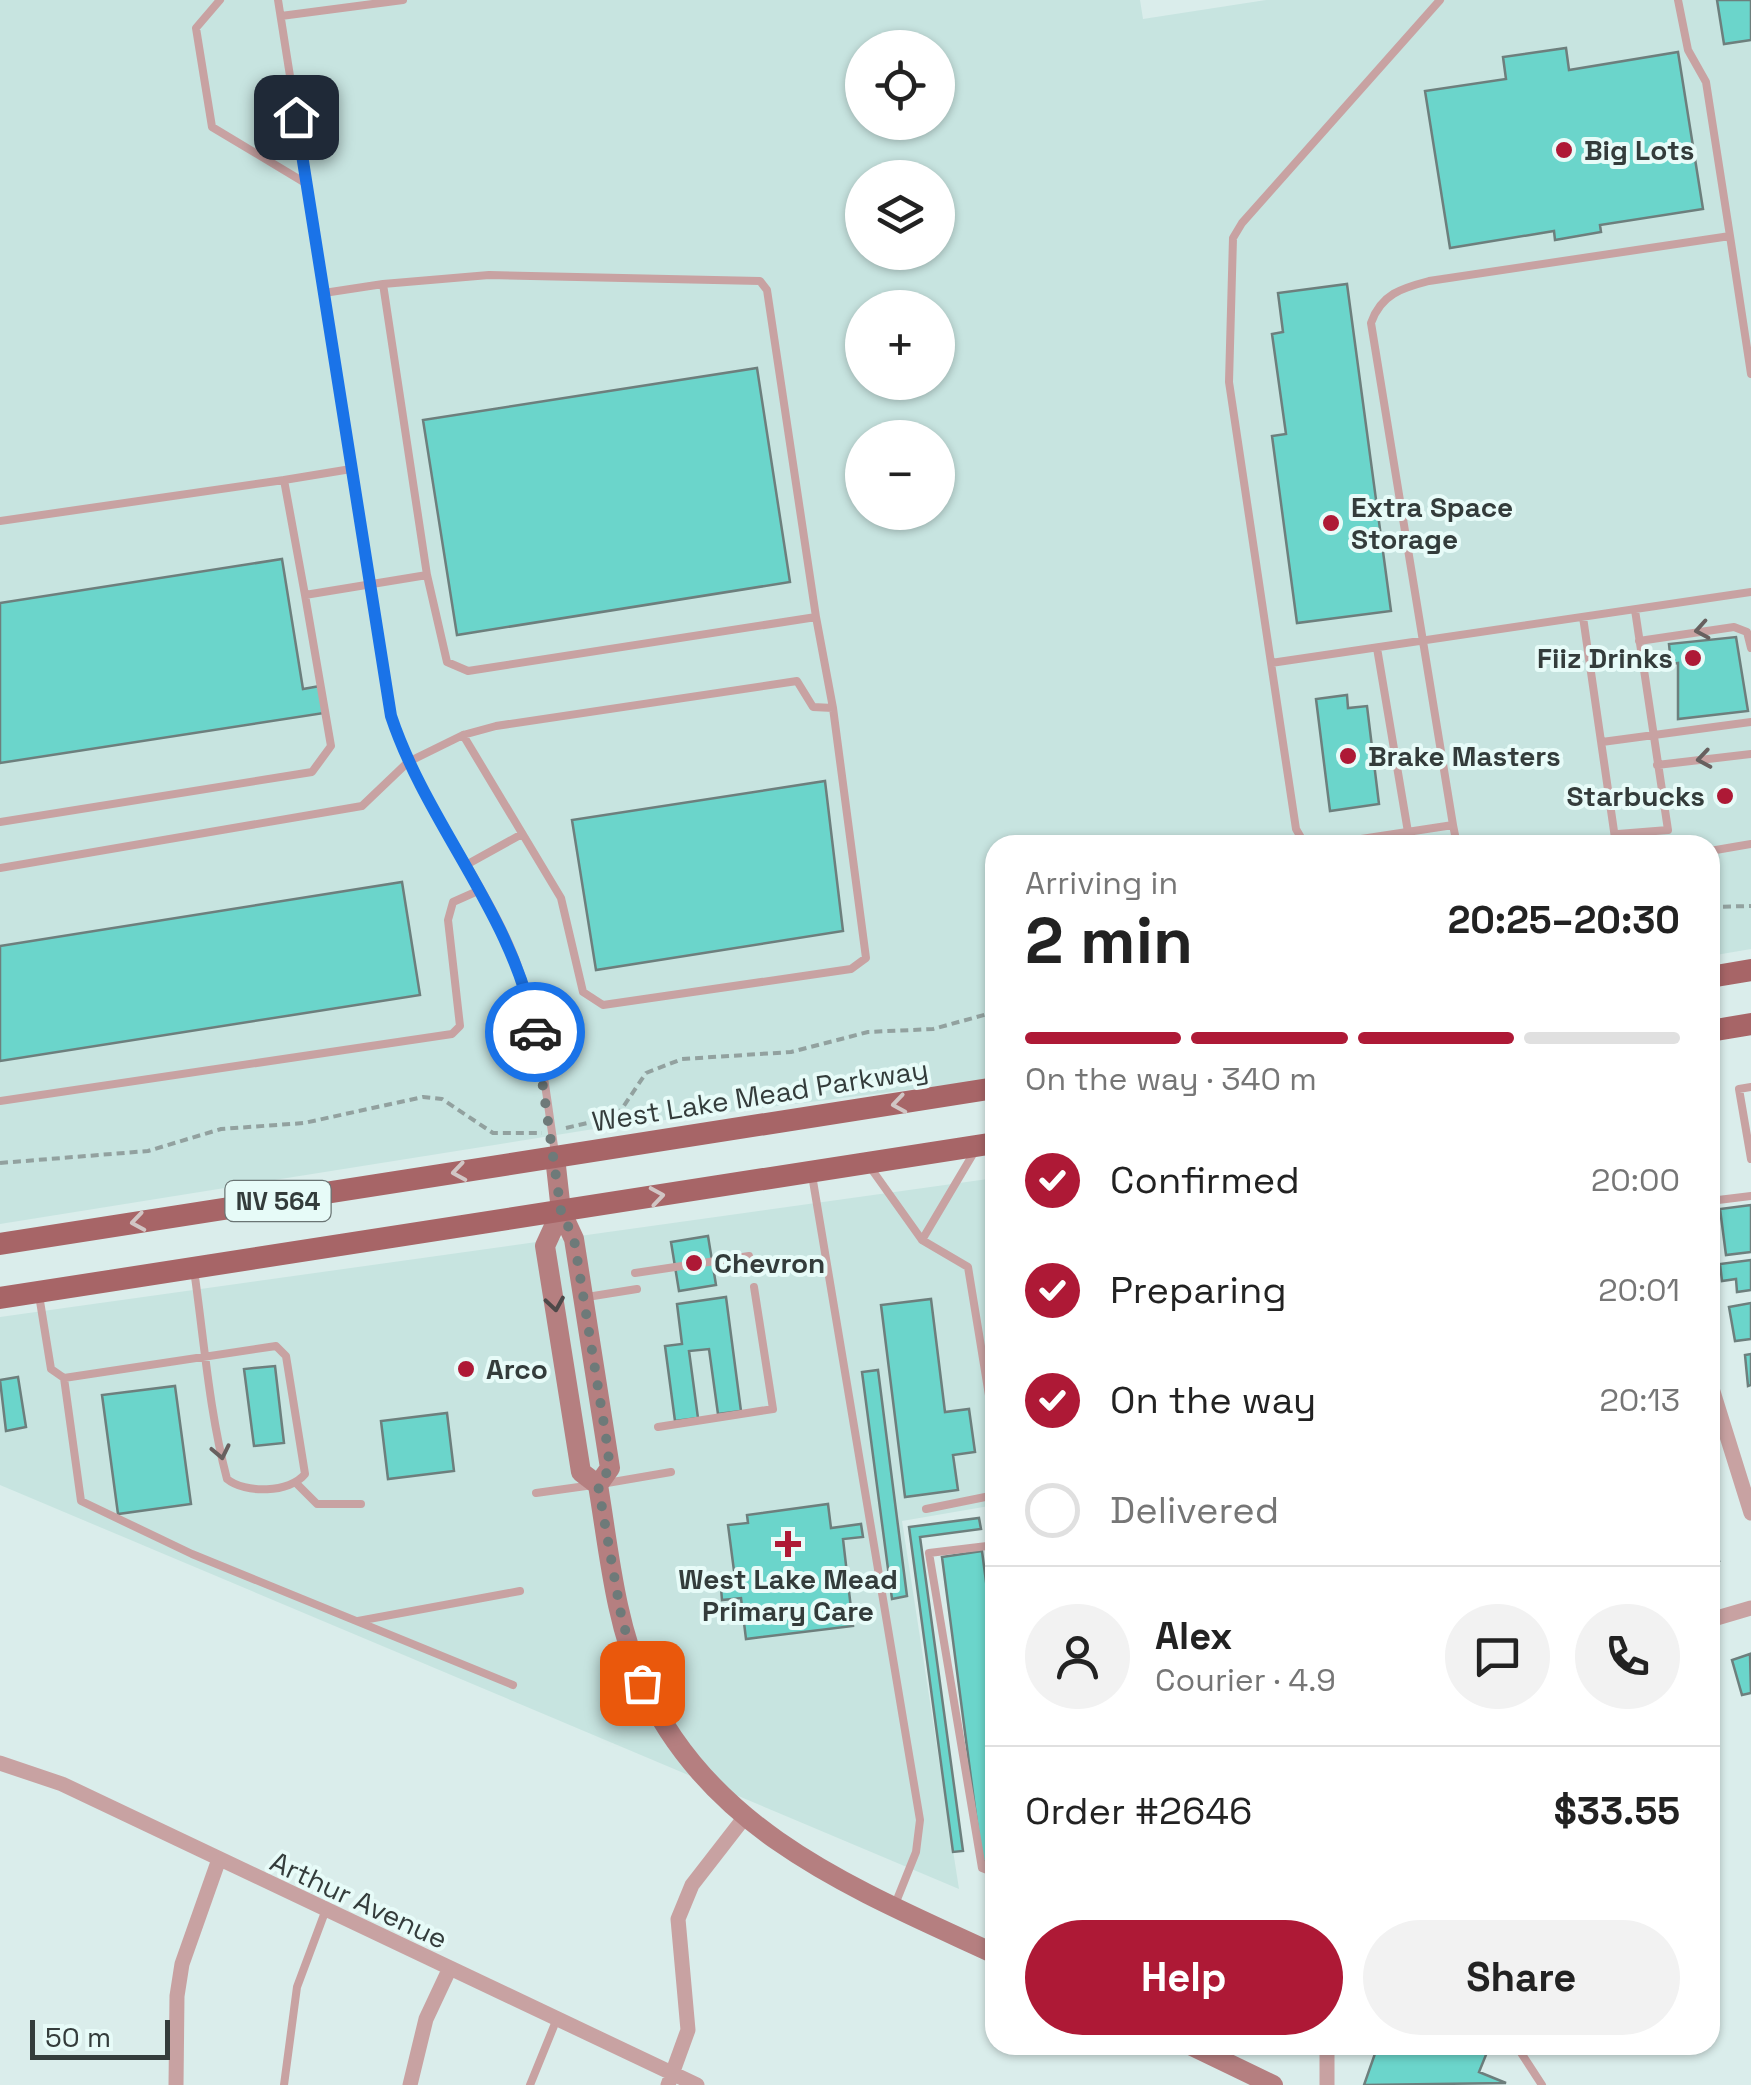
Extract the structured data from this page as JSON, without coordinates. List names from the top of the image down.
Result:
{
  "streets": {
    "main road": ["West Lake Mead Parkway", "NV 564"],
    "street": ["Arthur Avenue"]
  },
  "places": {
    "other": [
      "Big Lots",
      "Extra Space Storage",
      "Fiiz Drinks",
      "Brake Masters",
      "Starbucks",
      "Chevron",
      "Arco"
    ],
    "health": ["West Lake Mead Primary Care"]
  },
  "scale_bar": "50 m",
  "page": {
    "map_buttons": ["+", "−"],
    "heading": ["2 min", "Arriving in", "20:25–20:30"],
    "panel": [
      "Alex",
      "Courier · 4.9",
      "Order #2646",
      "$33.55"
    ],
    "bar": "On the way · 340 m",
    "list": [
      ["Confirmed", "20:00"],
      ["Preparing", "20:01"],
      ["On the way", "20:13"],
      "Delivered"
    ],
    "buttons": ["Help", "Share"],
    "scale": "50 m"
  }
}
